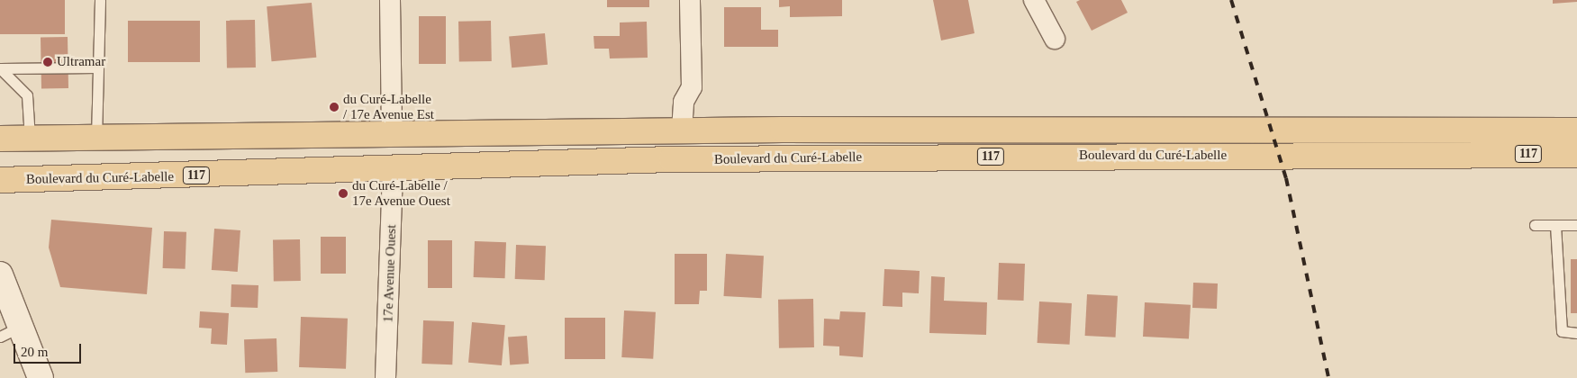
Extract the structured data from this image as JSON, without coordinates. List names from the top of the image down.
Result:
{
  "streets": {
    "main road": ["117", "Boulevard du Curé-Labelle"],
    "street": ["17e Avenue Ouest"]
  },
  "crossings": [
    ["Boulevard du Curé-Labelle", "17e Avenue Ouest"]
  ],
  "places": ["Ultramar", "du Curé-Labelle / 17e Avenue Est", "du Curé-Labelle / 17e Avenue Ouest"],
  "scale_bar": "20 m"
}
